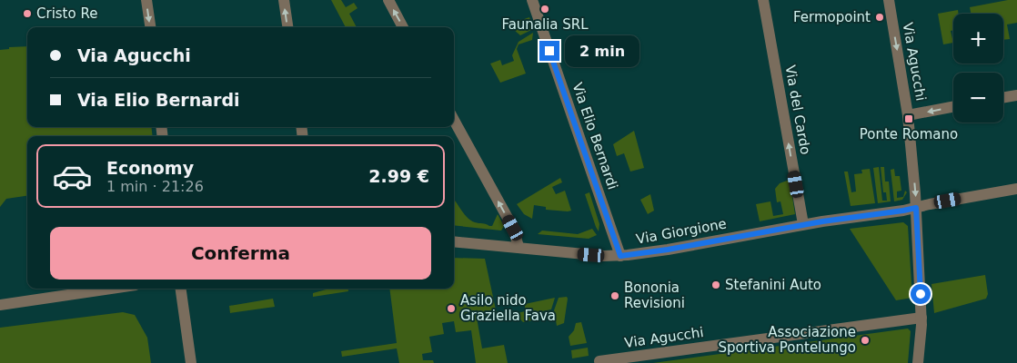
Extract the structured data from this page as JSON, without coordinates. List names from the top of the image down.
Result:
{
  "streets": {
    "street": [
      "Via Agucchi",
      "Via del Cardo",
      "Via Elio Bernardi",
      "Via Giorgione"
    ]
  },
  "crossings": [
    ["Via Agucchi", "Via Giorgione"],
    ["Via del Cardo", "Via Giorgione"],
    ["Via Elio Bernardi", "Via Giorgione"]
  ],
  "one_way": ["Via del Cardo"],
  "places": {
    "other": [
      "Faunalia SRL",
      "Cristo Re",
      "Fermopoint",
      "Stefanini Auto",
      "Bononia Revisioni",
      "Asilo nido Graziella Fava",
      "Associazione Sportiva Pontelungo"
    ],
    "transit": ["Ponte Romano"]
  },
  "page": {
    "map_buttons": ["+", "−"],
    "banner": ["Via Agucchi", "Via Elio Bernardi"],
    "bubble": "2 min",
    "list": [
      {
        "name": "Economy",
        "note": "1 min · 21:26",
        "value": "2.99 €"
      }
    ],
    "buttons": "Conferma"
  }
}
